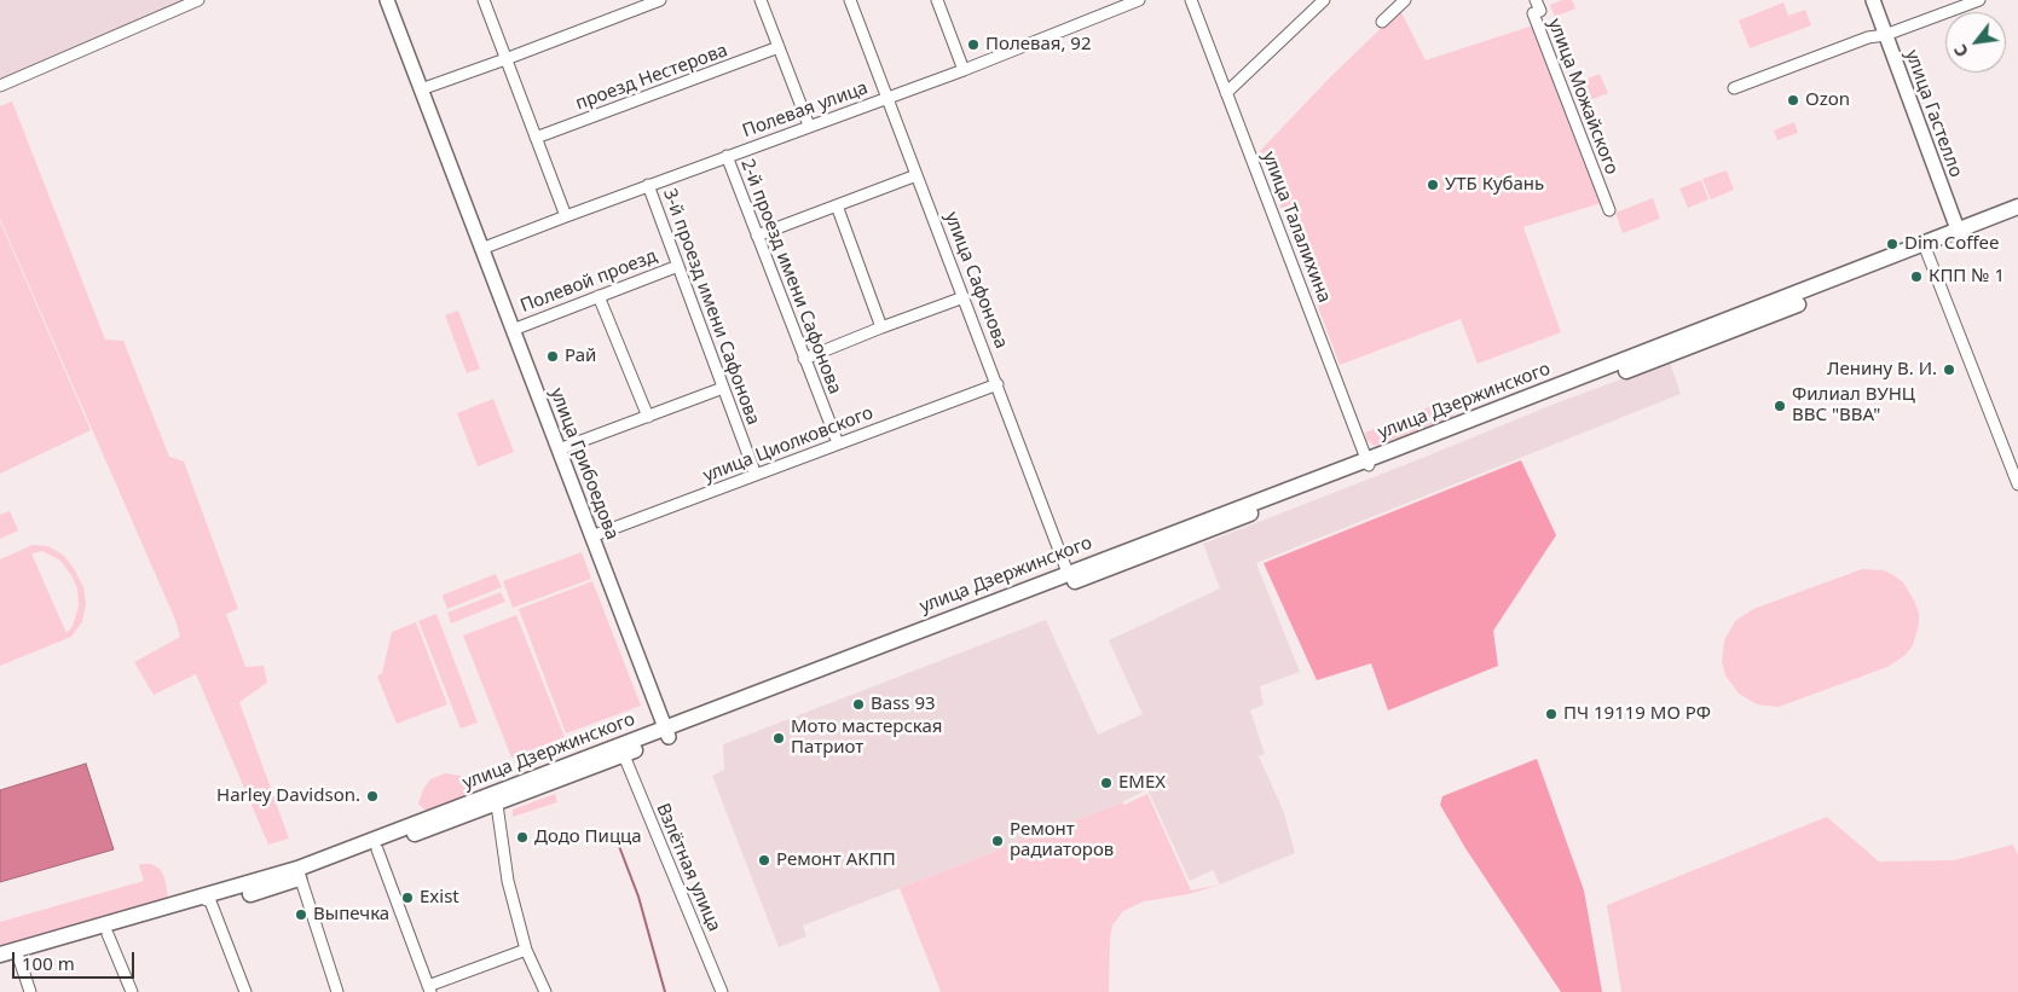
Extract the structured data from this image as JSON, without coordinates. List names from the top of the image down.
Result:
{
  "streets": {
    "main road": ["улица Дзержинского"],
    "street": [
      "проезд Нестерова",
      "улица Можайского",
      "Полевая улица",
      "улица Гастелло",
      "улица Талалихина",
      "2-й проезд имени Сафонова",
      "улица Сафонова",
      "Полевой проезд",
      "3-й проезд имени Сафонова",
      "улица Циолковского",
      "улица Грибоедова",
      "Взлётная улица"
    ]
  },
  "crossings": [
    ["Полевая улица", "2-й проезд имени Сафонова"],
    ["Полевая улица", "улица Сафонова"],
    ["Полевая улица", "3-й проезд имени Сафонова"],
    ["Полевая улица", "улица Грибоедова"],
    ["улица Гастелло", "улица Дзержинского"],
    ["улица Талалихина", "улица Дзержинского"],
    ["2-й проезд имени Сафонова", "улица Циолковского"],
    ["улица Сафонова", "улица Дзержинского"],
    ["улица Сафонова", "улица Циолковского"],
    ["Полевой проезд", "3-й проезд имени Сафонова"],
    ["Полевой проезд", "улица Грибоедова"],
    ["3-й проезд имени Сафонова", "улица Циолковского"],
    ["улица Дзержинского", "улица Грибоедова"],
    ["улица Дзержинского", "Взлётная улица"],
    ["улица Циолковского", "улица Грибоедова"]
  ],
  "places": [
    "Полевая, 92",
    "Ozon",
    "УТБ Кубань",
    "Dim Coffee",
    "КПП № 1",
    "Рай",
    "Ленину В. И.",
    "Филиал ВУНЦ ВВС \"ВВА\"",
    "Bass 93",
    "ПЧ 19119 МО РФ",
    "Мото мастерская Патриот",
    "EMEX",
    "Harley Davidson.",
    "Додо Пицца",
    "Ремонт радиаторов",
    "Ремонт АКПП",
    "Exist",
    "Выпечка"
  ],
  "scale_bar": "100 m",
  "north": "bottom left"
}
